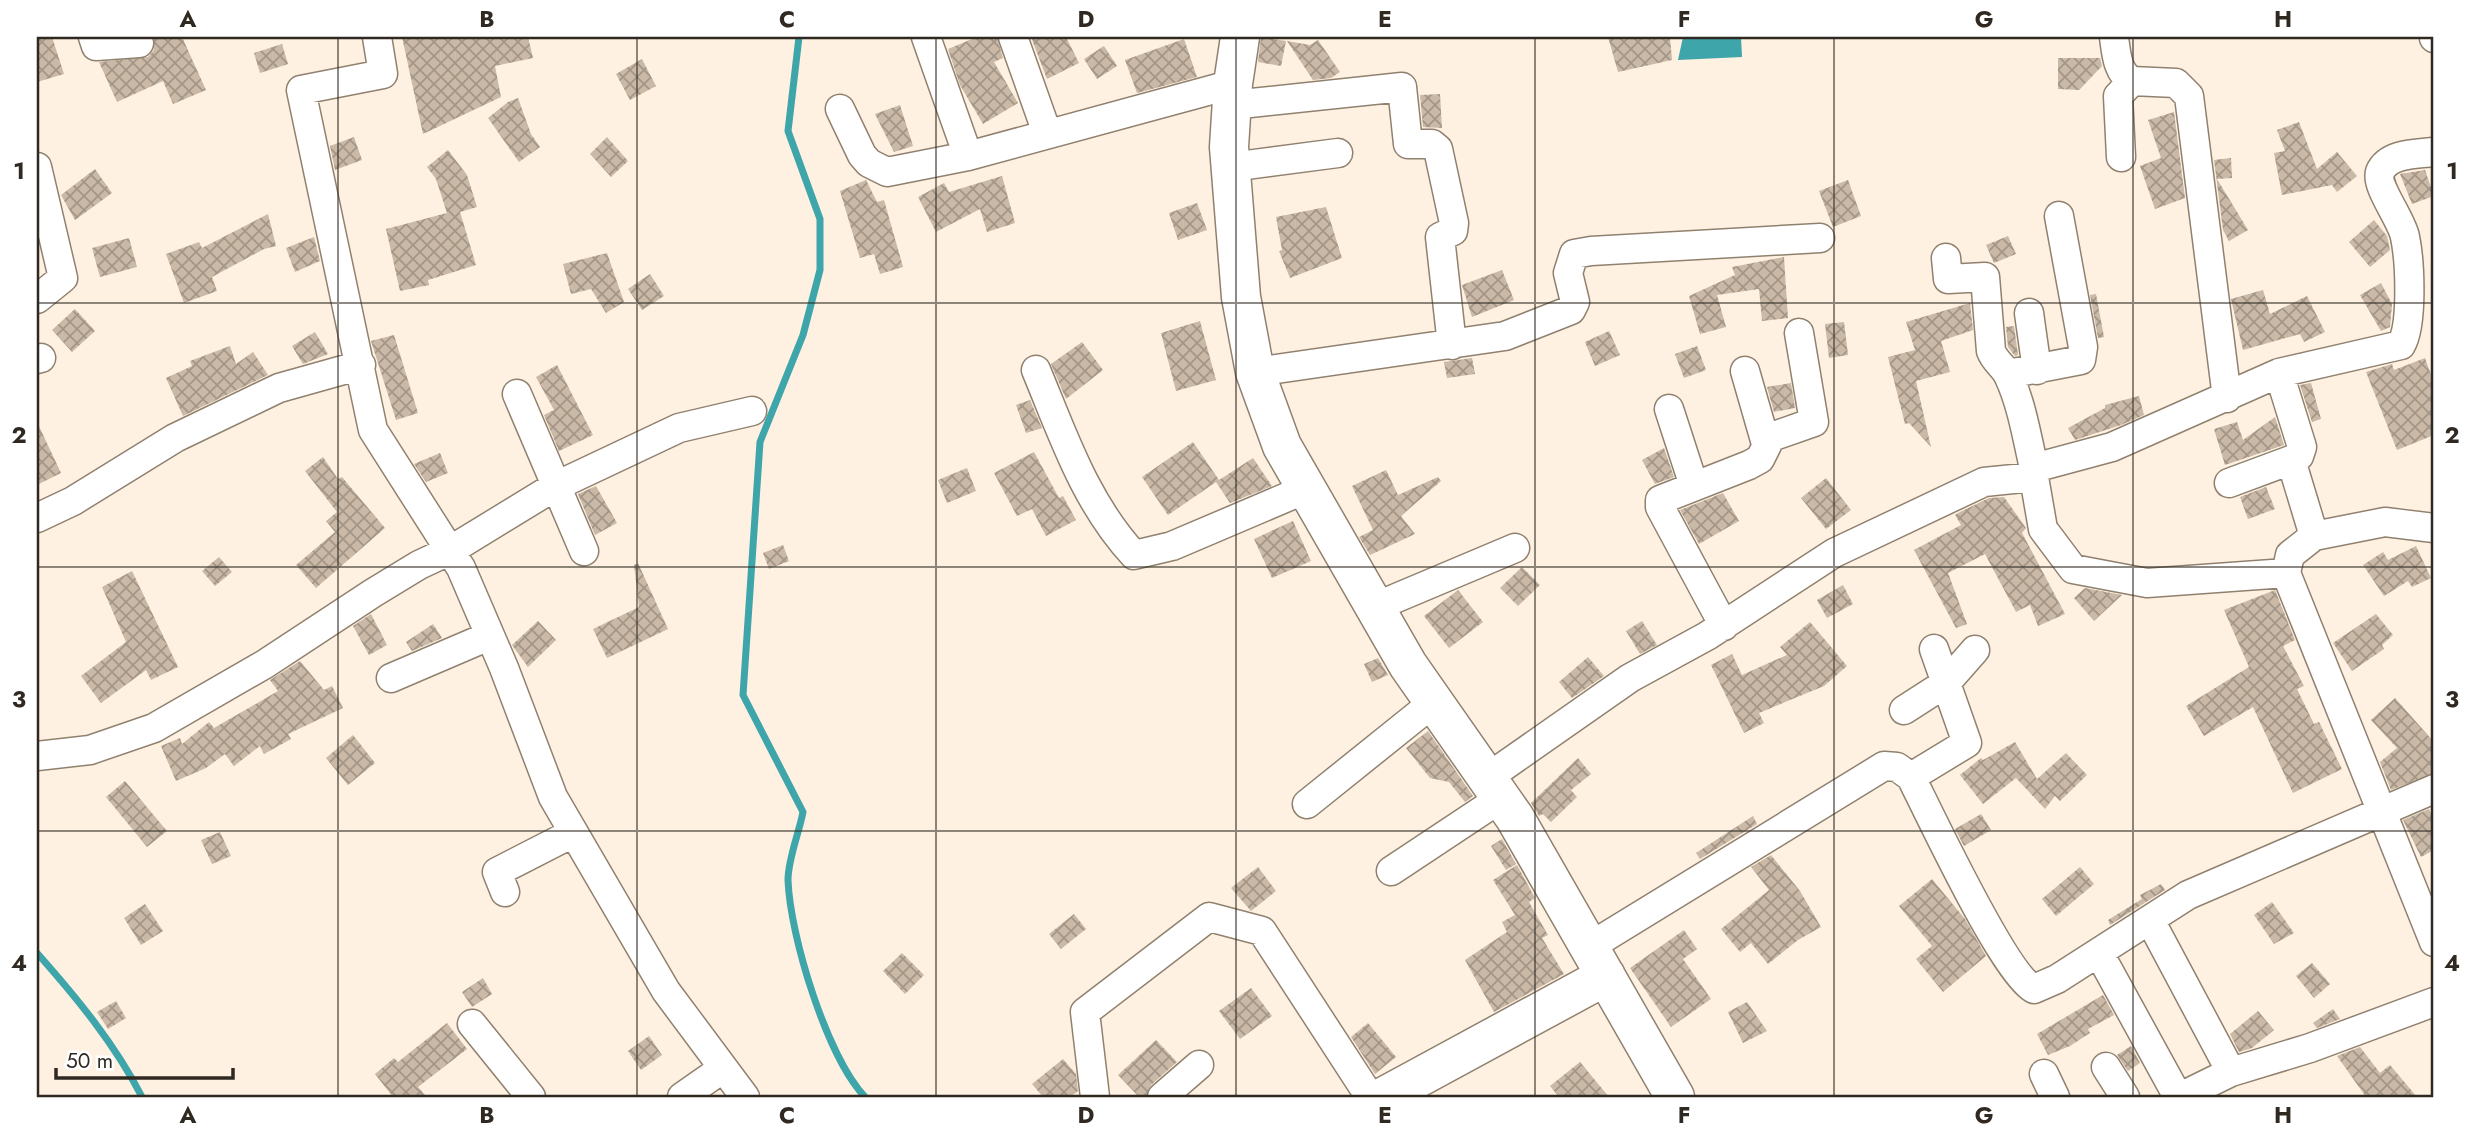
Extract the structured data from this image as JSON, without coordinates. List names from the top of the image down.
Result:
{
  "scale_bar": "50 m",
  "grid": {
    "columns": [
      "A",
      "B",
      "C",
      "D",
      "E",
      "F",
      "G",
      "H"
    ],
    "rows": [
      "1",
      "2",
      "3",
      "4"
    ]
  }
}
